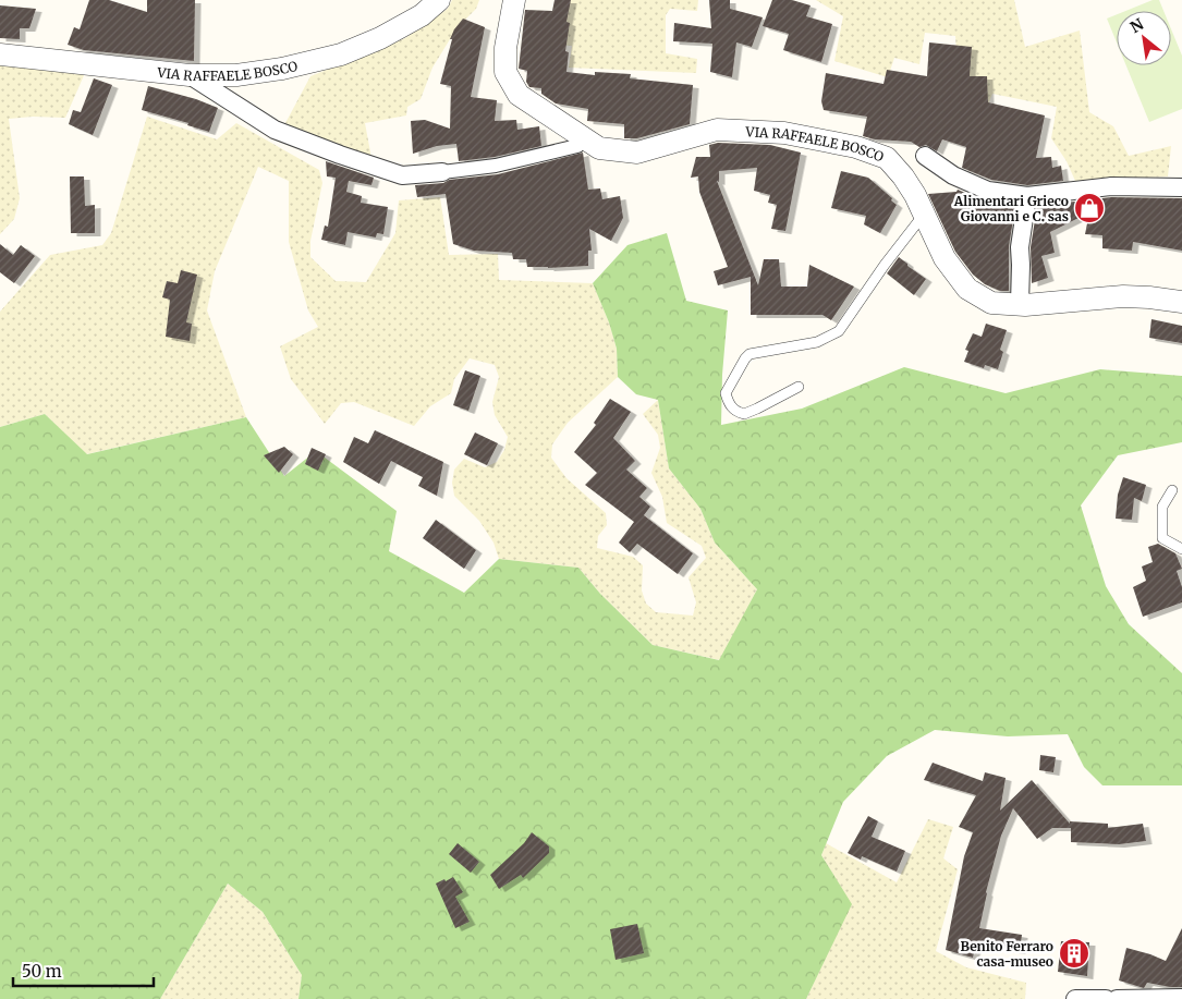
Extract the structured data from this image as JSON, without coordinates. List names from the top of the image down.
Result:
{
  "streets": {
    "street": ["VIA RAFFAELE BOSCO"]
  },
  "places": {
    "shop": ["Alimentari Grieco Giovanni e C. sas"],
    "building": ["Benito Ferraro casa-museo"]
  },
  "scale_bar": "50 m",
  "north": "top left"
}
